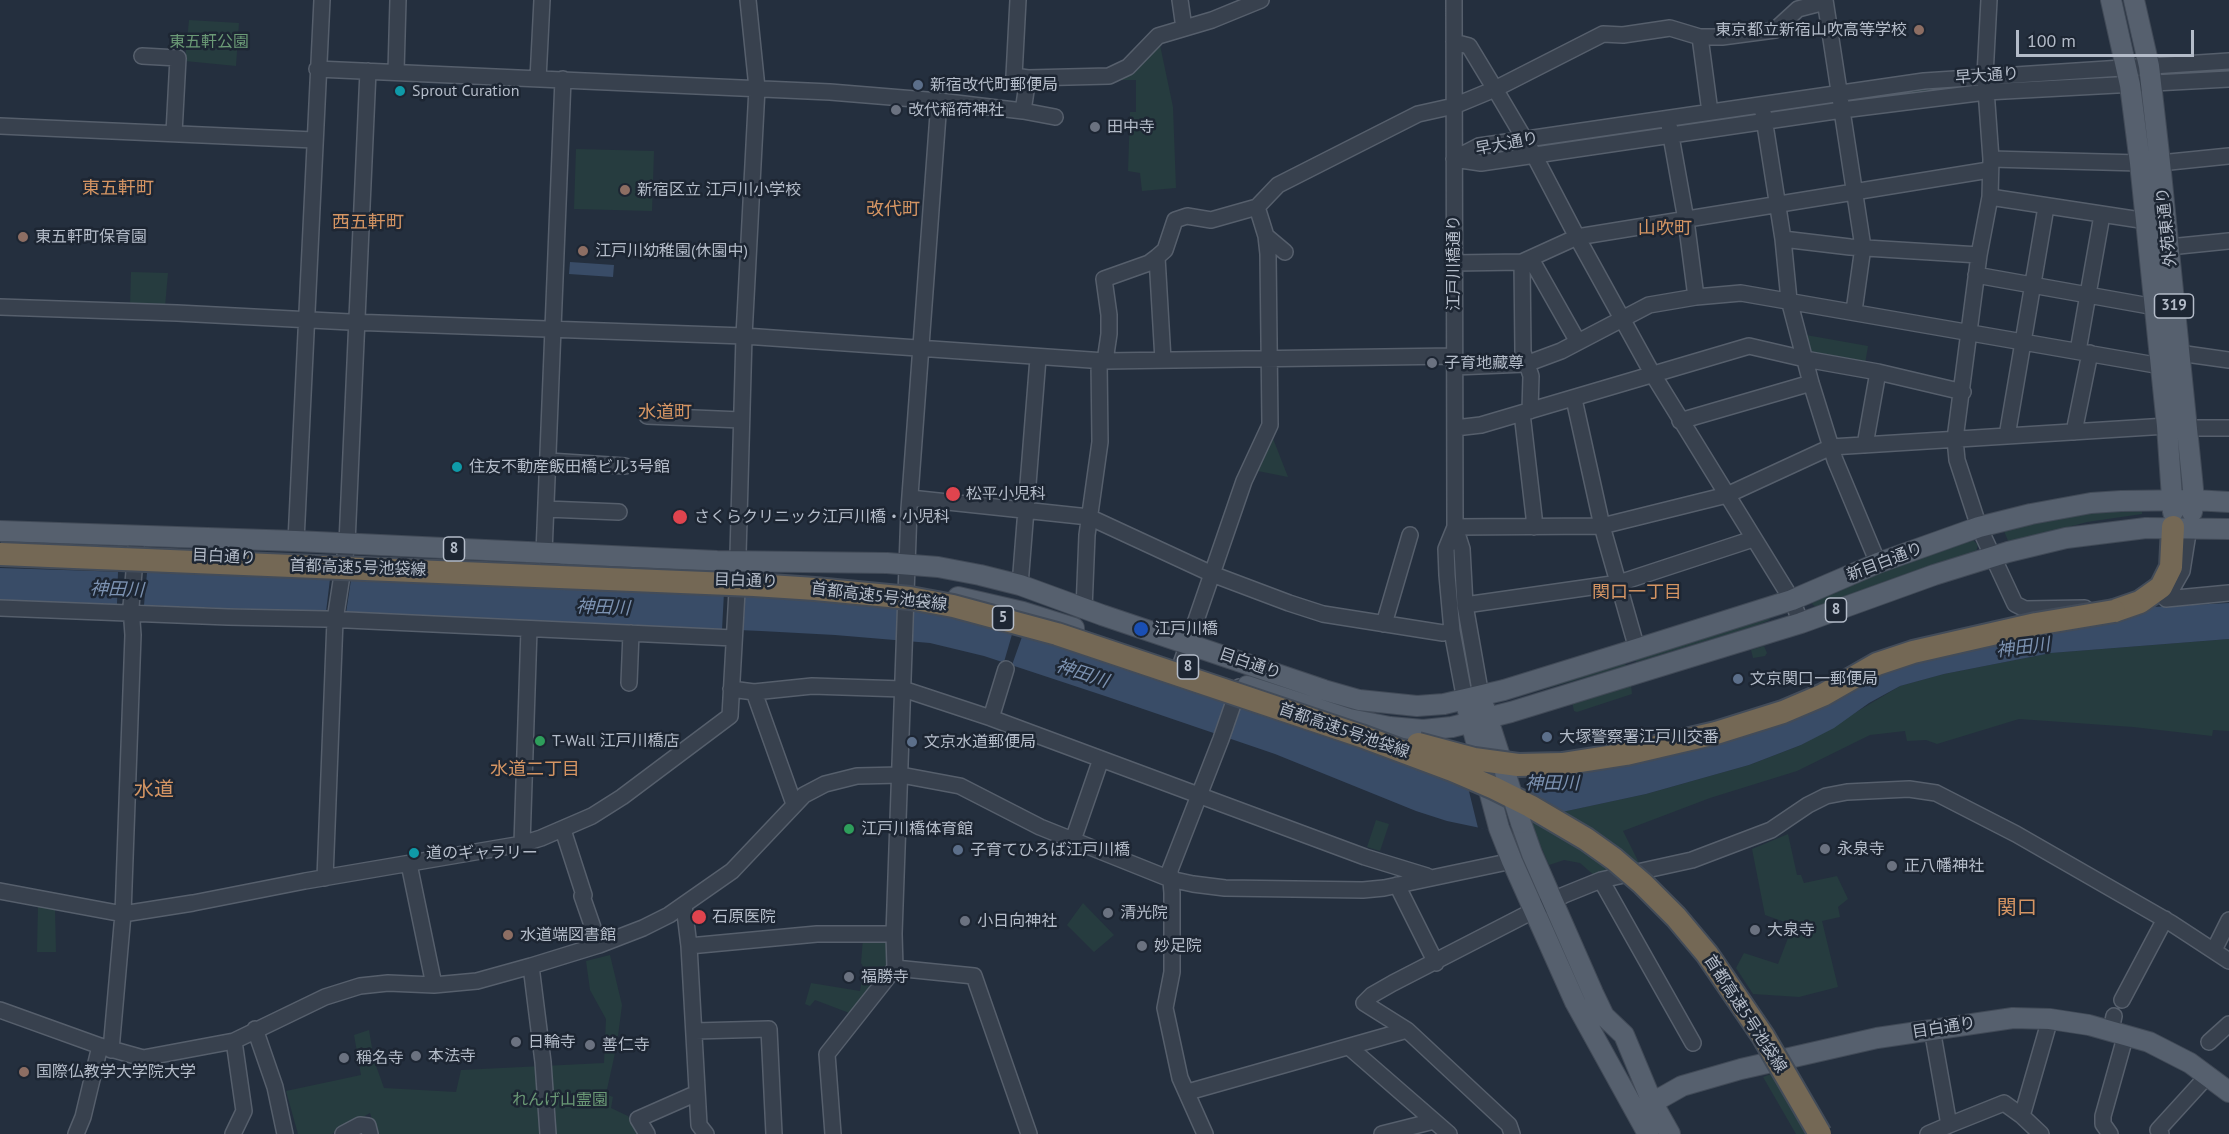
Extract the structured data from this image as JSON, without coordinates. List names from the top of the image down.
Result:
{
  "streets": {
    "highway": ["首都高速5号池袋線", "5"],
    "main road": [
      "外苑東通り",
      "319",
      "8",
      "目白通り",
      "新目白通り"
    ],
    "street": ["早大通り", "江戸川橋通り"]
  },
  "crossings": [
    ["早大通り", "外苑東通り"],
    ["早大通り", "江戸川橋通り"],
    ["外苑東通り", "新目白通り"],
    ["江戸川橋通り", "目白通り"],
    ["江戸川橋通り", "新目白通り"],
    ["目白通り", "新目白通り"]
  ],
  "districts": [
    "東五軒町",
    "改代町",
    "西五軒町",
    "山吹町",
    "水道町",
    "関口一丁目",
    "水道二丁目",
    "水道",
    "関口"
  ],
  "water": ["神田川"],
  "parks": ["東五軒公園", "れんげ山霊園"],
  "places": [
    "東京都立新宿山吹高等学校",
    "新宿改代町郵便局",
    "Sprout Curation",
    "改代稲荷神社",
    "田中寺",
    "新宿区立 江戸川小学校",
    "東五軒町保育園",
    "江戸川幼稚園(休園中)",
    "子育地藏尊",
    "住友不動産飯田橋ビル3号館",
    "松平小児科",
    "さくらクリニック江戸川橋・小児科",
    "江戸川橋",
    "文京関口一郵便局",
    "大塚警察署江戸川交番",
    "T-Wall 江戸川橋店",
    "文京水道郵便局",
    "江戸川橋体育館",
    "永泉寺",
    "子育てひろば江戸川橋",
    "道のギャラリー",
    "正八幡神社",
    "清光院",
    "石原医院",
    "小日向神社",
    "大泉寺",
    "水道端図書館",
    "妙足院",
    "福勝寺",
    "日輪寺",
    "善仁寺",
    "本法寺",
    "稱名寺",
    "国際仏教学大学院大学"
  ],
  "scale_bar": "100 m"
}
